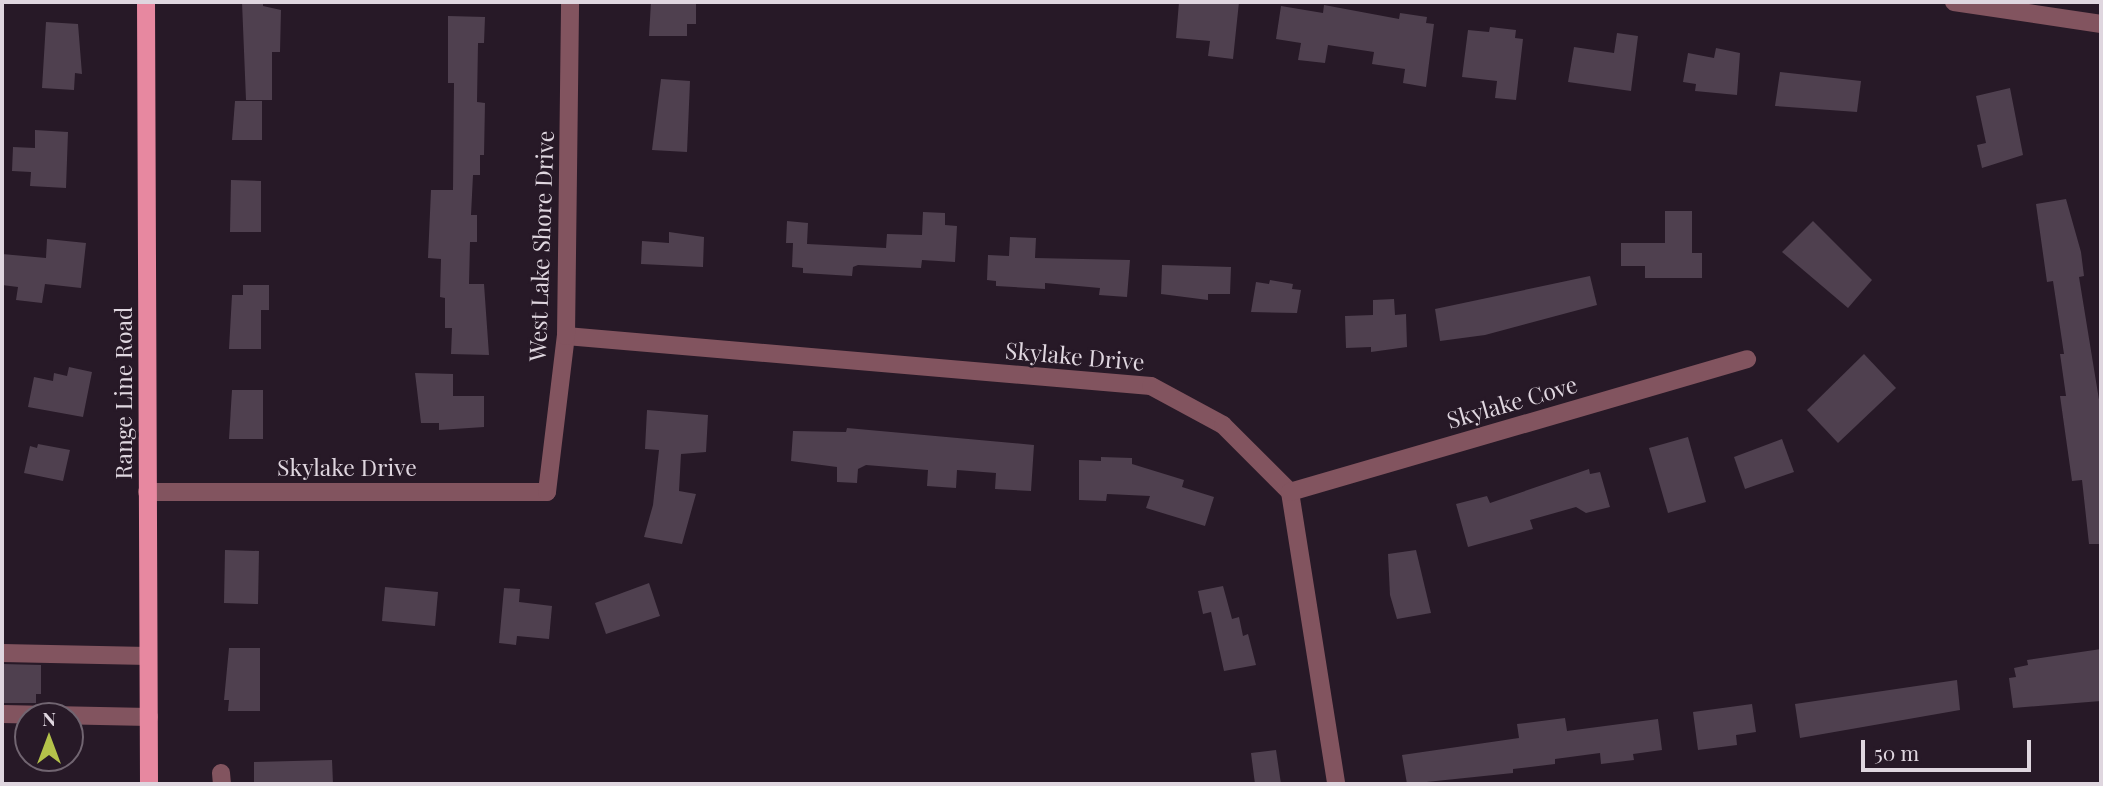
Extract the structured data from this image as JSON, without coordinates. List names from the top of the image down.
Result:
{
  "streets": {
    "main road": ["Range Line Road"],
    "street": ["West Lake Shore Drive", "Skylake Drive", "Skylake Cove"]
  },
  "crossings": [
    ["West Lake Shore Drive", "Skylake Drive"],
    ["Skylake Drive", "Range Line Road"],
    ["Skylake Drive", "Skylake Cove"]
  ],
  "scale_bar": "50 m",
  "north": "top"
}
